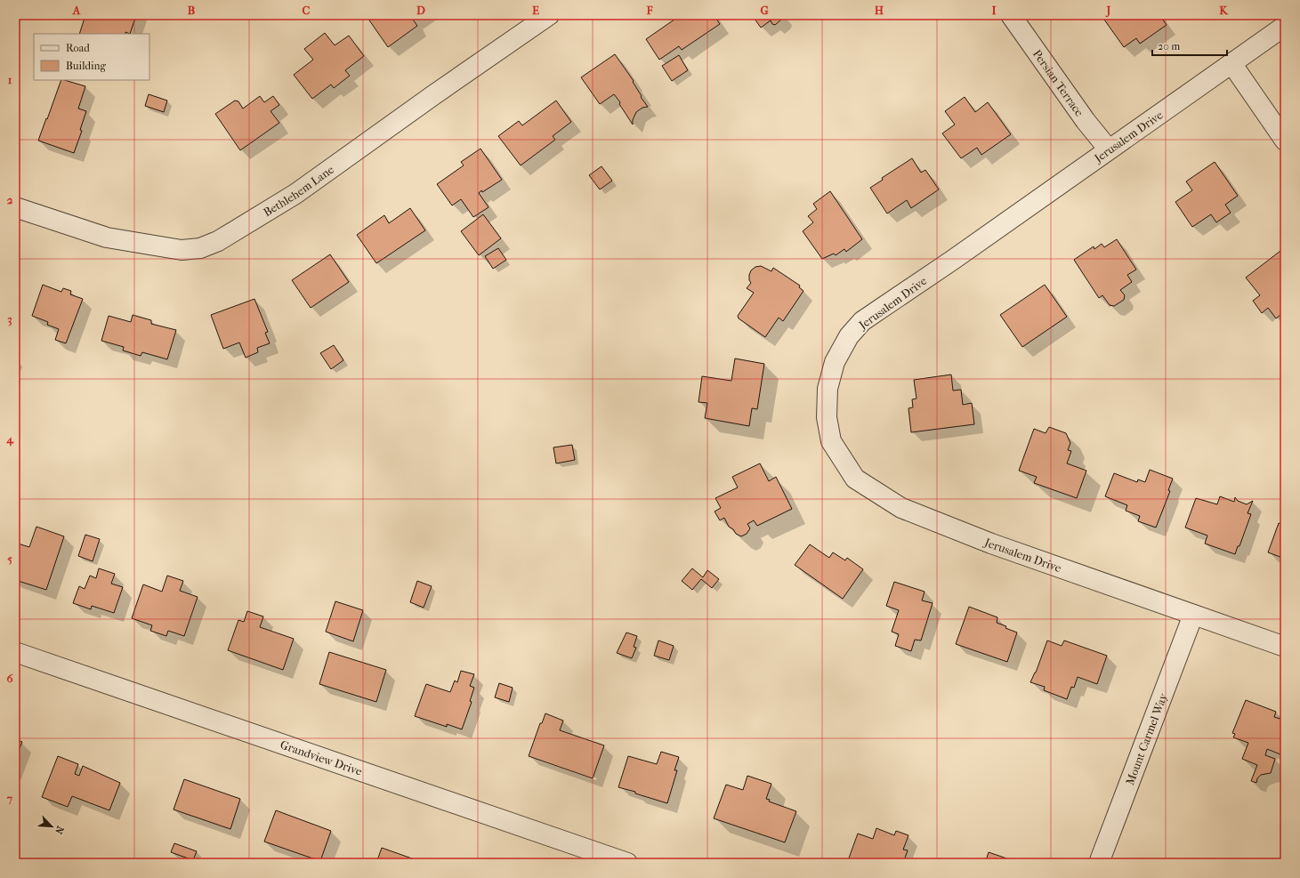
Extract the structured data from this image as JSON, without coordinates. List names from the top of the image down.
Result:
{
  "streets": {
    "street": [
      "Persian Terrace",
      "Jerusalem Drive",
      "Bethlehem Lane",
      "Mount Carmel Way",
      "Grandview Drive"
    ]
  },
  "crossings": [
    ["Persian Terrace", "Jerusalem Drive"],
    ["Jerusalem Drive", "Mount Carmel Way"]
  ],
  "legend": ["Road", "Building"],
  "scale_bar": "20 m",
  "north": "bottom right",
  "grid": {
    "columns": [
      "A",
      "B",
      "C",
      "D",
      "E",
      "F",
      "G",
      "H",
      "I",
      "J",
      "K"
    ],
    "rows": [
      "1",
      "2",
      "3",
      "4",
      "5",
      "6",
      "7"
    ]
  }
}
